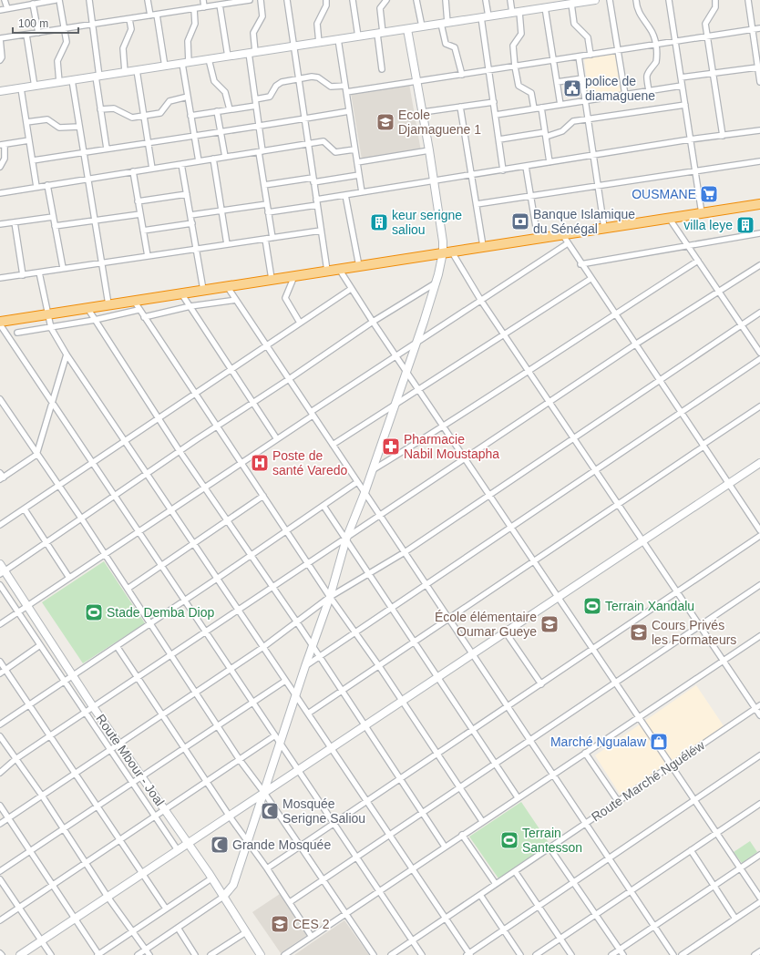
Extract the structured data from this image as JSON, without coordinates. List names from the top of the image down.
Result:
{
  "streets": {
    "main road": ["Route Mbour - Joal"],
    "street": ["Route Marché Nguéléw"]
  },
  "places": {
    "public building": ["police de diamaguene"],
    "school or university": [
      "Ecole Djamaguene 1",
      "École élémentaire Oumar Gueye",
      "Cours Privés les Formateurs",
      "CES 2"
    ],
    "supermarket": ["OUSMANE"],
    "bank": ["Banque Islamique du Sénégal"],
    "building": ["keur serigne saliou", "villa leye"],
    "pharmacy": ["Pharmacie Nabil Moustapha"],
    "hospital": ["Poste de santé Varedo"],
    "sports": ["Terrain Xandalu", "Stade Demba Diop", "Terrain Santesson"],
    "shop": ["Marché Ngualaw"],
    "mosque": ["Mosquée Serigne Saliou", "Grande Mosquée"]
  },
  "scale_bar": "100 m"
}
